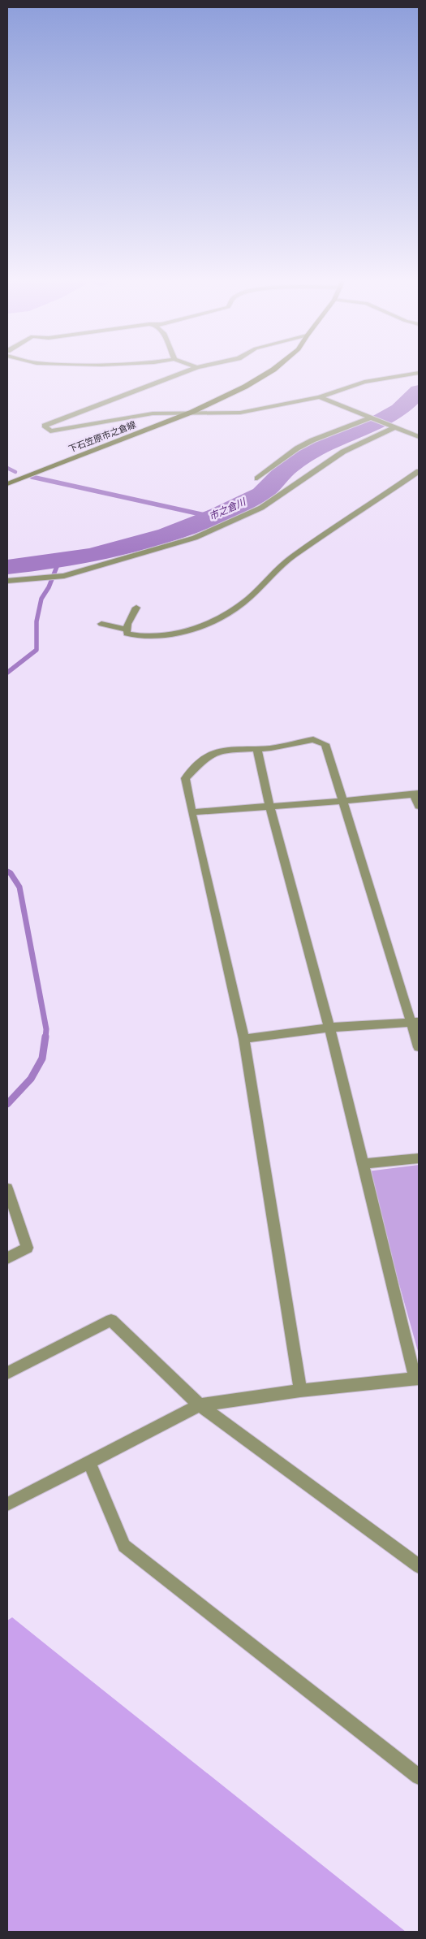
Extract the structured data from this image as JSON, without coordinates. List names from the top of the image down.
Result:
{
  "streets": {
    "main road": ["下石笠原市之倉線"]
  },
  "water": ["市之倉川"]
}
